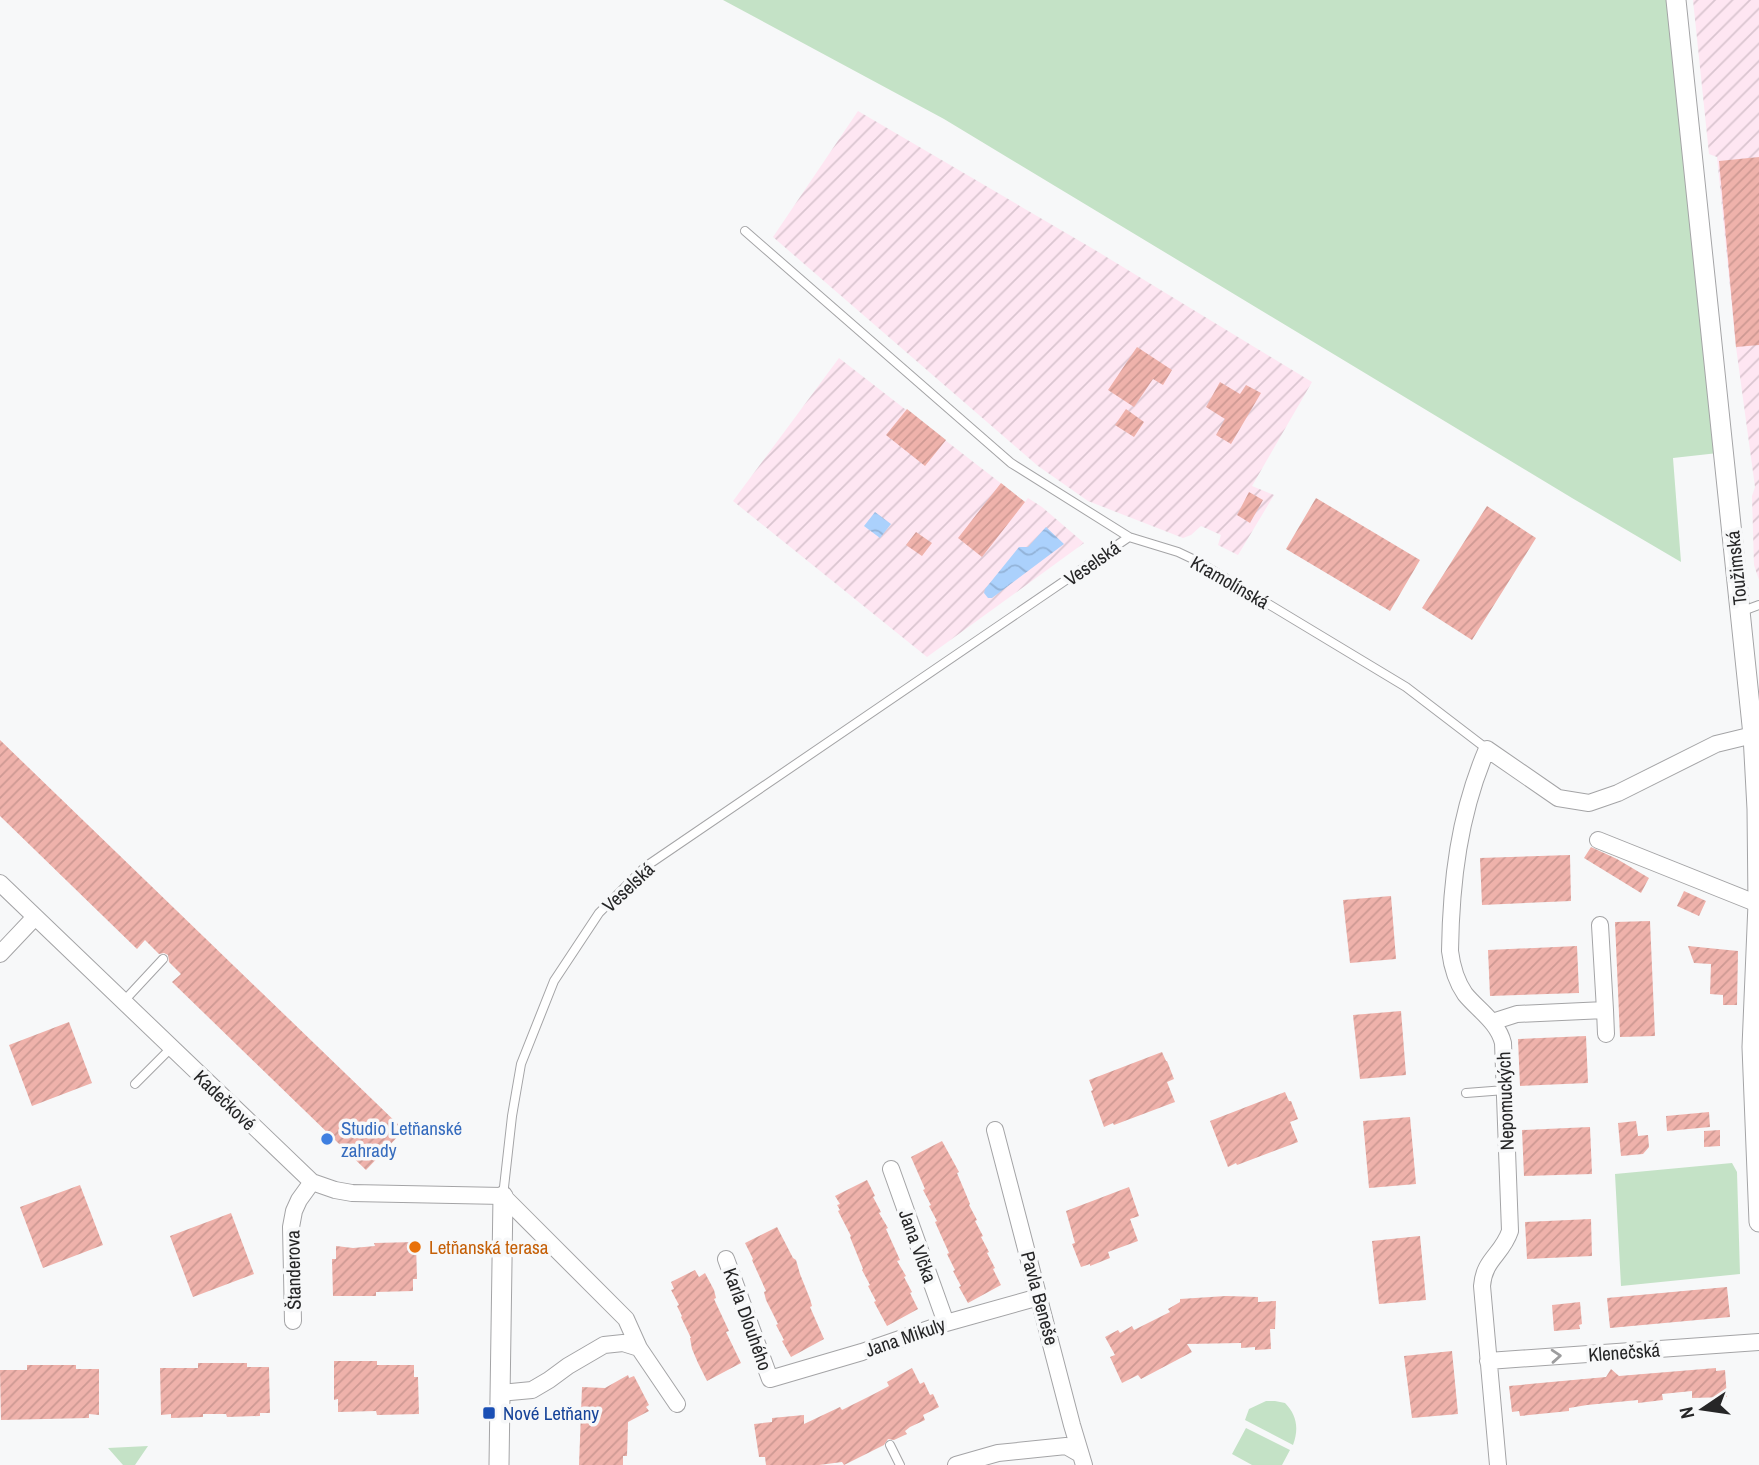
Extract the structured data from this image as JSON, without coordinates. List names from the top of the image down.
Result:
{
  "streets": {
    "street": [
      "Veselská",
      "Toužimská",
      "Kramolínská",
      "Kadečkové",
      "Nepomuckých",
      "Jana Vlčka",
      "Štanderova",
      "Pavla Beneše",
      "Karla Dlouhého",
      "Jana Mikuly",
      "Klenečská"
    ]
  },
  "crossings": [
    ["Veselská", "Kramolínská"],
    ["Veselská", "Kadečkové"],
    ["Toužimská", "Kramolínská"],
    ["Kramolínská", "Nepomuckých"],
    ["Kadečkové", "Štanderova"],
    ["Nepomuckých", "Klenečská"],
    ["Jana Vlčka", "Jana Mikuly"],
    ["Pavla Beneše", "Jana Mikuly"],
    ["Karla Dlouhého", "Jana Mikuly"]
  ],
  "one_way": ["Klenečská"],
  "places": {
    "other": ["Studio Letňanské zahrady", "Letňanská terasa"],
    "transit": ["Nové Letňany"]
  },
  "north": "left"
}
